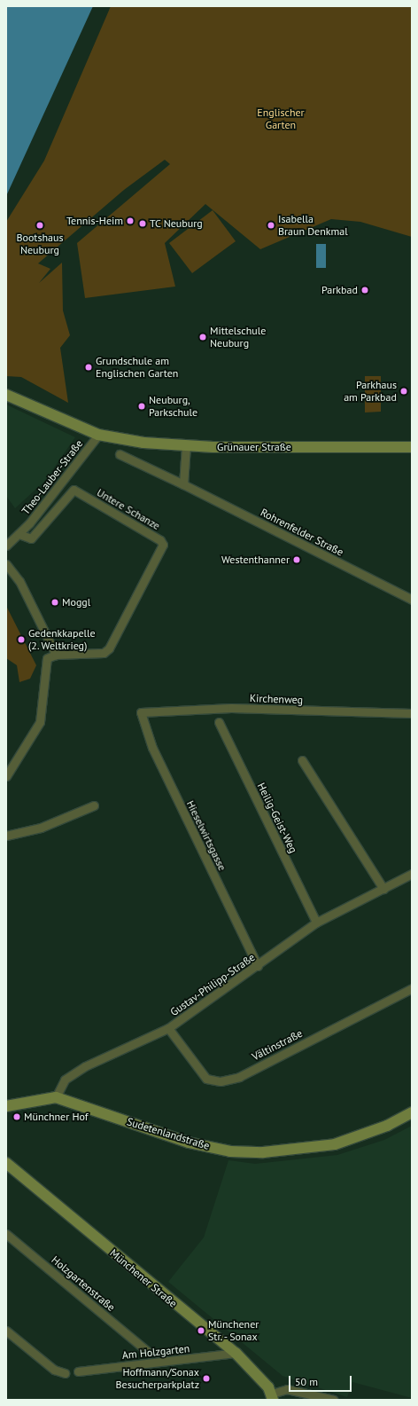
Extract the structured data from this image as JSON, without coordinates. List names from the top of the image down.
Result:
{
  "streets": {
    "street": [
      "Grünauer Straße",
      "Theo-Lauber-Straße",
      "Untere Schanze",
      "Rohrenfelder Straße",
      "Kirchenweg",
      "Heilig-Geist-Weg",
      "Hieselwirtsgasse",
      "Gustav-Philipp-Straße",
      "Vältinstraße",
      "Sudetenlandstraße",
      "Münchener Straße",
      "Holzgartenstraße",
      "Am Holzgarten"
    ]
  },
  "crossings": [
    ["Grünauer Straße", "Theo-Lauber-Straße"],
    ["Theo-Lauber-Straße", "Untere Schanze"],
    ["Kirchenweg", "Hieselwirtsgasse"],
    ["Heilig-Geist-Weg", "Gustav-Philipp-Straße"],
    ["Hieselwirtsgasse", "Gustav-Philipp-Straße"],
    ["Gustav-Philipp-Straße", "Vältinstraße"],
    ["Gustav-Philipp-Straße", "Sudetenlandstraße"],
    ["Münchener Straße", "Am Holzgarten"]
  ],
  "parks": ["Englischer Garten"],
  "places": [
    "Tennis-Heim",
    "TC Neuburg",
    "Bootshaus Neuburg",
    "Isabella Braun Denkmal",
    "Parkbad",
    "Mittelschule Neuburg",
    "Grundschule am Englischen Garten",
    "Parkhaus am Parkbad",
    "Neuburg, Parkschule",
    "Westenthanner",
    "Moggl",
    "Gedenkkapelle (2. Weltkrieg)",
    "Münchner Hof",
    "Münchener Str. - Sonax",
    "Hoffmann/Sonax Besucherparkplatz"
  ],
  "scale_bar": "50 m"
}
